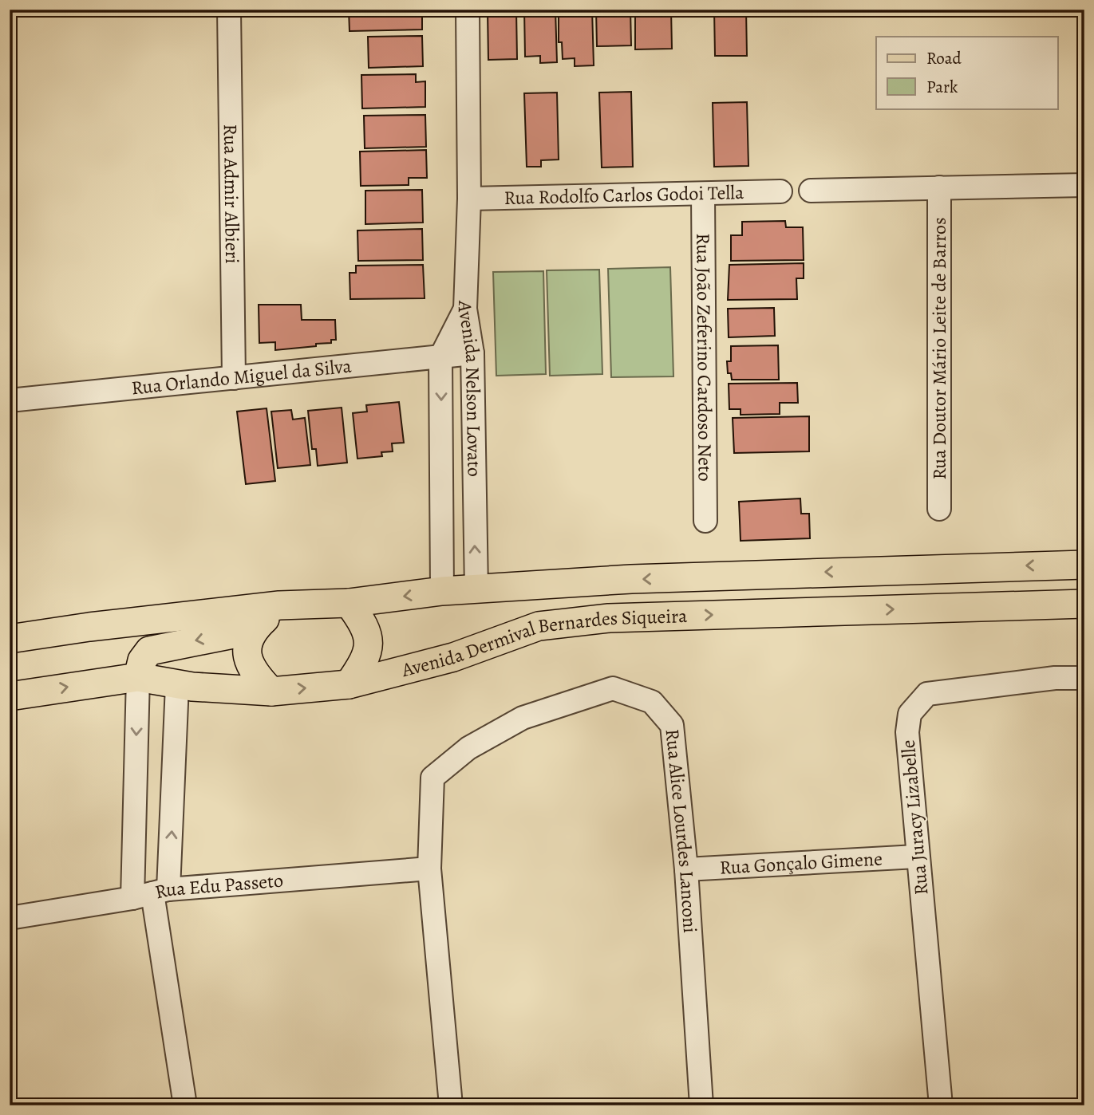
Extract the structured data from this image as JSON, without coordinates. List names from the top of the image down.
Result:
{
  "streets": {
    "main road": ["Avenida Dermival Bernardes Siqueira"],
    "street": [
      "Rua Admir Albieri",
      "Rua Rodolfo Carlos Godoi Tella",
      "Rua Doutor Mário Leite de Barros",
      "Rua João Zeferino Cardoso Neto",
      "Rua Orlando Miguel da Silva",
      "Avenida Nelson Lovato",
      "Rua Juracy Lizabelle",
      "Rua Alice Lourdes Lanconi",
      "Rua Gonçalo Gimene",
      "Rua Edu Passeto"
    ]
  },
  "crossings": [
    ["Rua Admir Albieri", "Rua Orlando Miguel da Silva"],
    ["Rua Rodolfo Carlos Godoi Tella", "Rua João Zeferino Cardoso Neto"],
    ["Rua Orlando Miguel da Silva", "Avenida Nelson Lovato"],
    ["Avenida Nelson Lovato", "Avenida Dermival Bernardes Siqueira"],
    ["Rua Juracy Lizabelle", "Rua Gonçalo Gimene"],
    ["Rua Alice Lourdes Lanconi", "Rua Gonçalo Gimene"],
    ["Rua Alice Lourdes Lanconi", "Rua Edu Passeto"]
  ],
  "legend": ["Road", "Park"]
}
